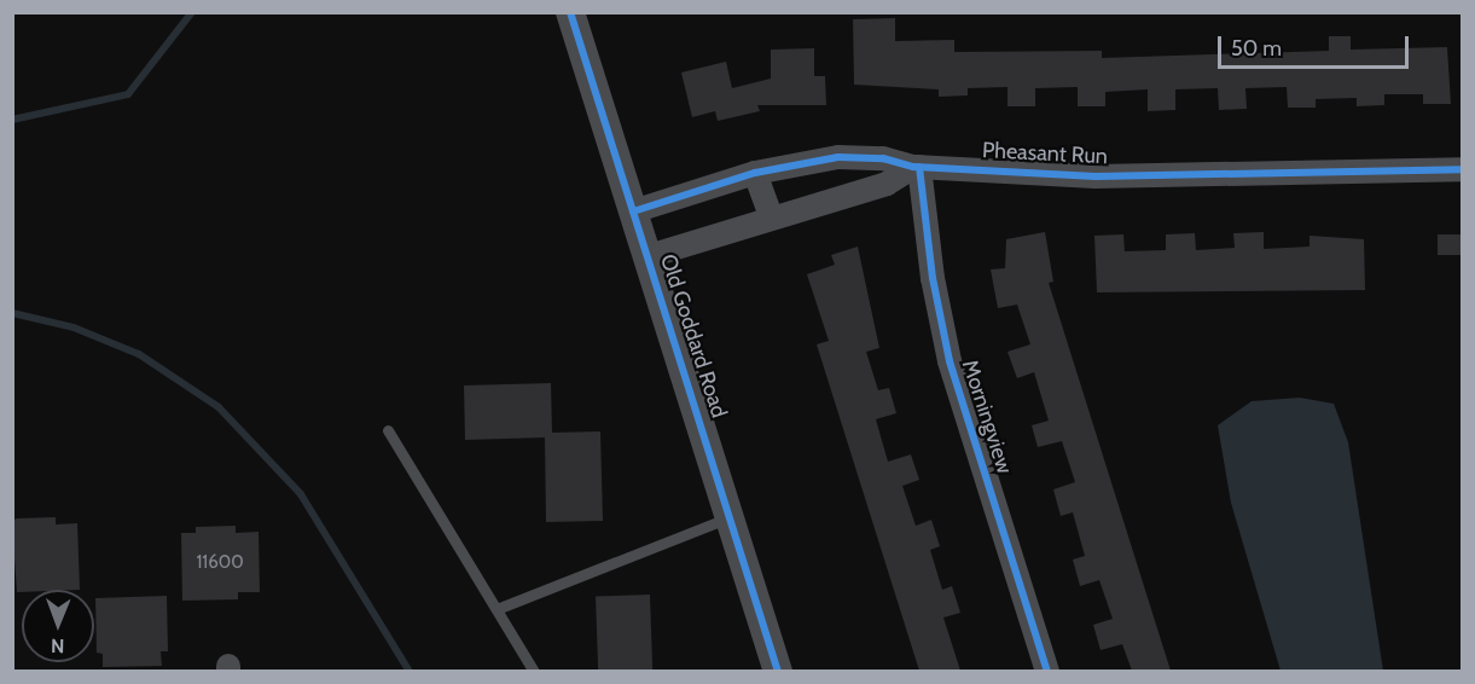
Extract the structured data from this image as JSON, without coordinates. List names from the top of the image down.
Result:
{
  "streets": {
    "street": ["Pheasant Run", "Old Goddard Road", "Morningview"]
  },
  "crossings": [
    ["Pheasant Run", "Old Goddard Road"],
    ["Pheasant Run", "Morningview"]
  ],
  "house_numbers": ["11600"],
  "scale_bar": "50 m",
  "north": "bottom"
}
